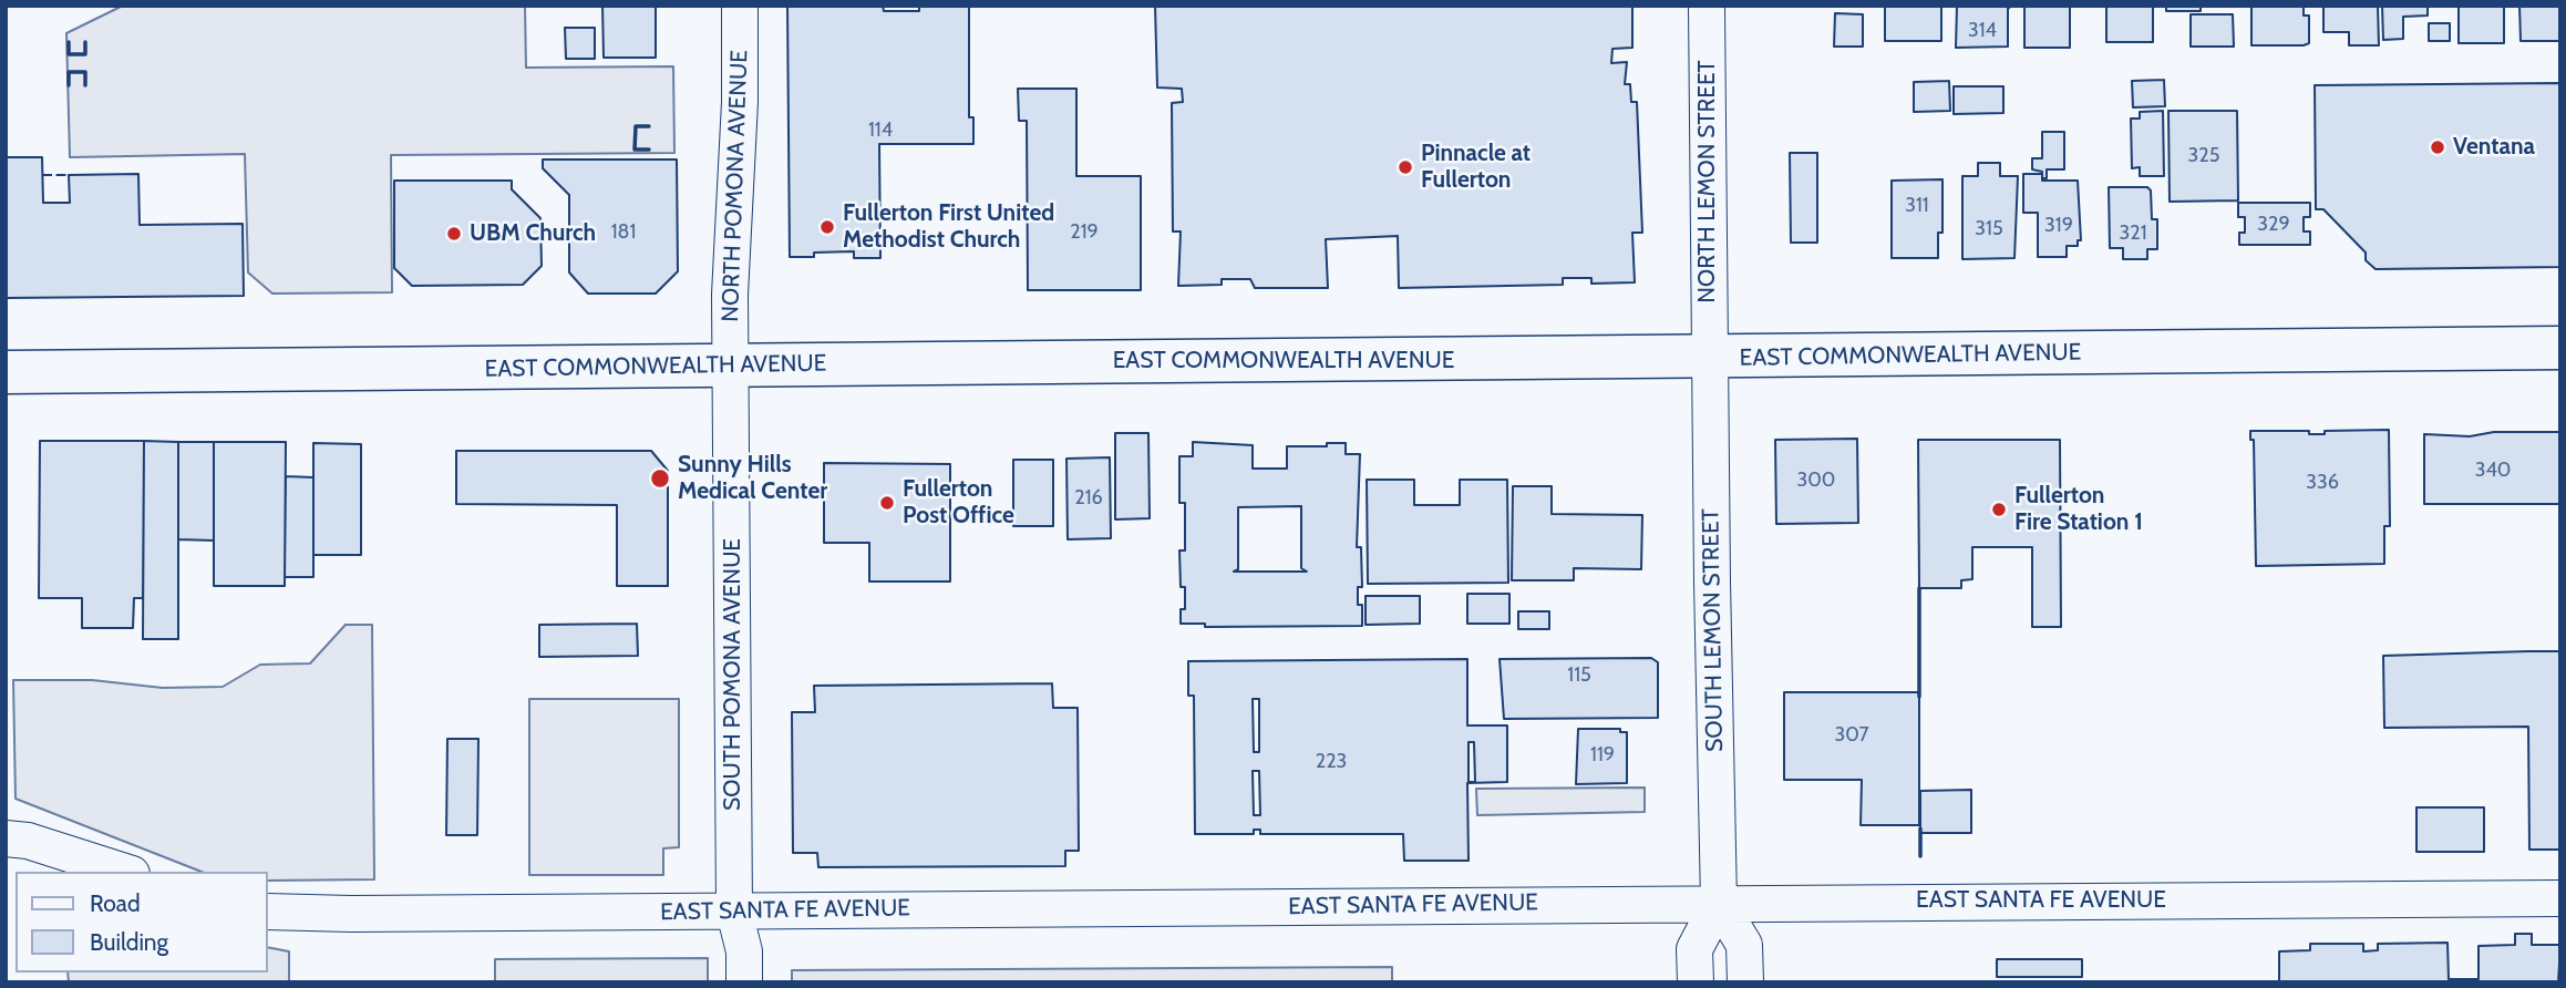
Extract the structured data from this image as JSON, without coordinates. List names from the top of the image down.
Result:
{
  "streets": {
    "main road": ["EAST COMMONWEALTH AVENUE"],
    "street": [
      "NORTH LEMON STREET",
      "NORTH POMONA AVENUE",
      "SOUTH LEMON STREET",
      "SOUTH POMONA AVENUE",
      "EAST SANTA FE AVENUE"
    ]
  },
  "crossings": [
    ["NORTH LEMON STREET", "EAST COMMONWEALTH AVENUE"],
    ["NORTH LEMON STREET", "SOUTH LEMON STREET"],
    ["NORTH POMONA AVENUE", "EAST COMMONWEALTH AVENUE"],
    ["NORTH POMONA AVENUE", "SOUTH POMONA AVENUE"],
    ["EAST COMMONWEALTH AVENUE", "SOUTH LEMON STREET"],
    ["EAST COMMONWEALTH AVENUE", "SOUTH POMONA AVENUE"],
    ["SOUTH LEMON STREET", "EAST SANTA FE AVENUE"],
    ["SOUTH POMONA AVENUE", "EAST SANTA FE AVENUE"]
  ],
  "places": [
    "Ventana",
    "Pinnacle at Fullerton",
    "Fullerton First United Methodist Church",
    "UBM Church",
    "Sunny Hills Medical Center",
    "Fullerton Post Office",
    "Fullerton Fire Station 1"
  ],
  "house_numbers": [
    "314",
    "114",
    "325",
    "311",
    "329",
    "319",
    "315",
    "181",
    "219",
    "321",
    "340",
    "300",
    "336",
    "216",
    "115",
    "307",
    "119",
    "223"
  ],
  "legend": ["Road", "Building"]
}
